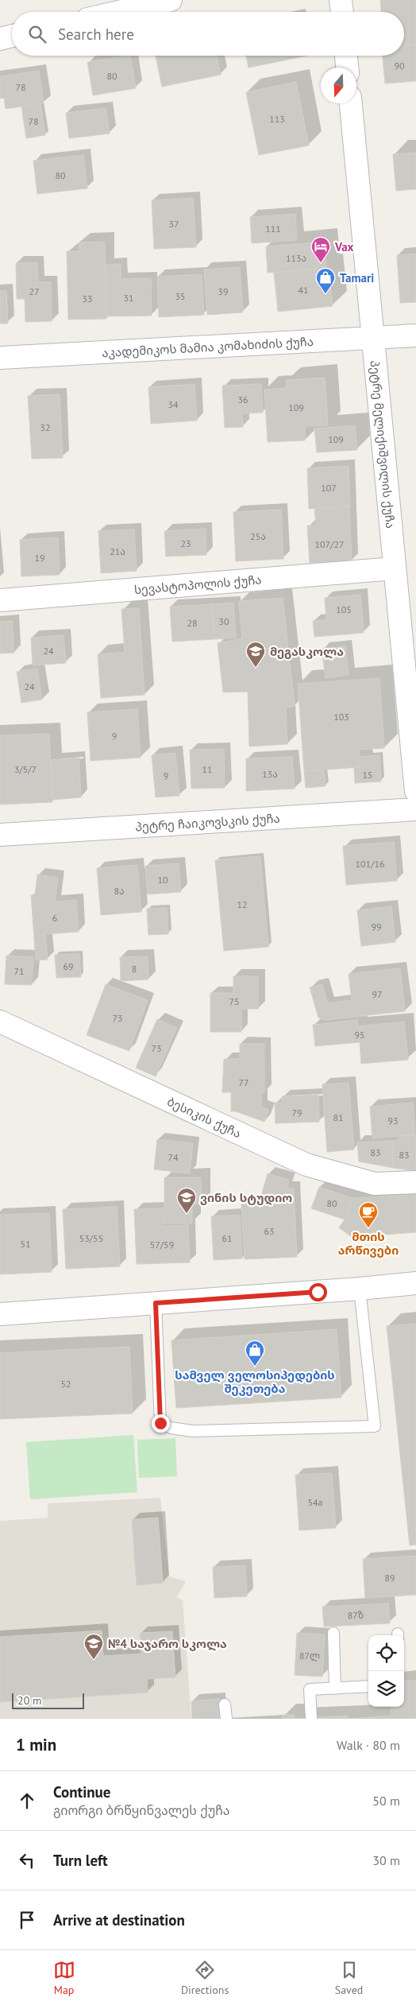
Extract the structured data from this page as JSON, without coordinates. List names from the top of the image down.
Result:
{
  "streets": {
    "street": [
      "აკადემიკოს მამია კომახიძის ქუჩა",
      "პეტრე მელიქიშვილის ქუჩა",
      "სევასტოპოლის ქუჩა",
      "პეტრე ჩაიკოვსკის ქუჩა",
      "ბესიკის ქუჩა"
    ]
  },
  "crossings": [
    ["აკადემიკოს მამია კომახიძის ქუჩა", "პეტრე მელიქიშვილის ქუჩა"],
    ["პეტრე მელიქიშვილის ქუჩა", "სევასტოპოლის ქუჩა"]
  ],
  "places": {
    "hotel": ["Vax"],
    "shop": ["Tamari", "სამველ ველოსიპედების შეკეთება"],
    "school or university": ["მეგასკოლა", "ვინის სტუდიო", "№4 საჯარო სკოლა"],
    "cafe": ["მთის არწივები"]
  },
  "house_numbers": [
    "90",
    "80",
    "78",
    "113",
    "78",
    "80",
    "37",
    "111",
    "113ა",
    "41",
    "27",
    "39",
    "35",
    "31",
    "33",
    "36",
    "34",
    "109",
    "32",
    "109",
    "107",
    "25ა",
    "23",
    "107/27",
    "21ა",
    "19",
    "105",
    "30",
    "28",
    "24",
    "24",
    "103",
    "9",
    "3/5/7",
    "11",
    "13ა",
    "15",
    "9",
    "101/16",
    "10",
    "8ა",
    "12",
    "6",
    "99",
    "69",
    "8",
    "71",
    "97",
    "75",
    "73",
    "95",
    "73",
    "77",
    "79",
    "81",
    "93",
    "83",
    "83",
    "74",
    "80",
    "63",
    "53/55",
    "61",
    "51",
    "57/59",
    "52",
    "54a",
    "89",
    "87ზ",
    "87ლ"
  ],
  "scale_bar": "20 m",
  "north": "bottom",
  "page": {
    "search": "Search here",
    "scale": "20 m",
    "heading": ["1 min", "Walk · 80 m"],
    "list": [
      ["Continue", "გიორგი ბრწყინვალეს ქუჩა", "50 m"],
      ["Turn left", "30 m"],
      "Arrive at destination"
    ],
    "nav": ["Map", "Directions", "Saved"]
  }
}
